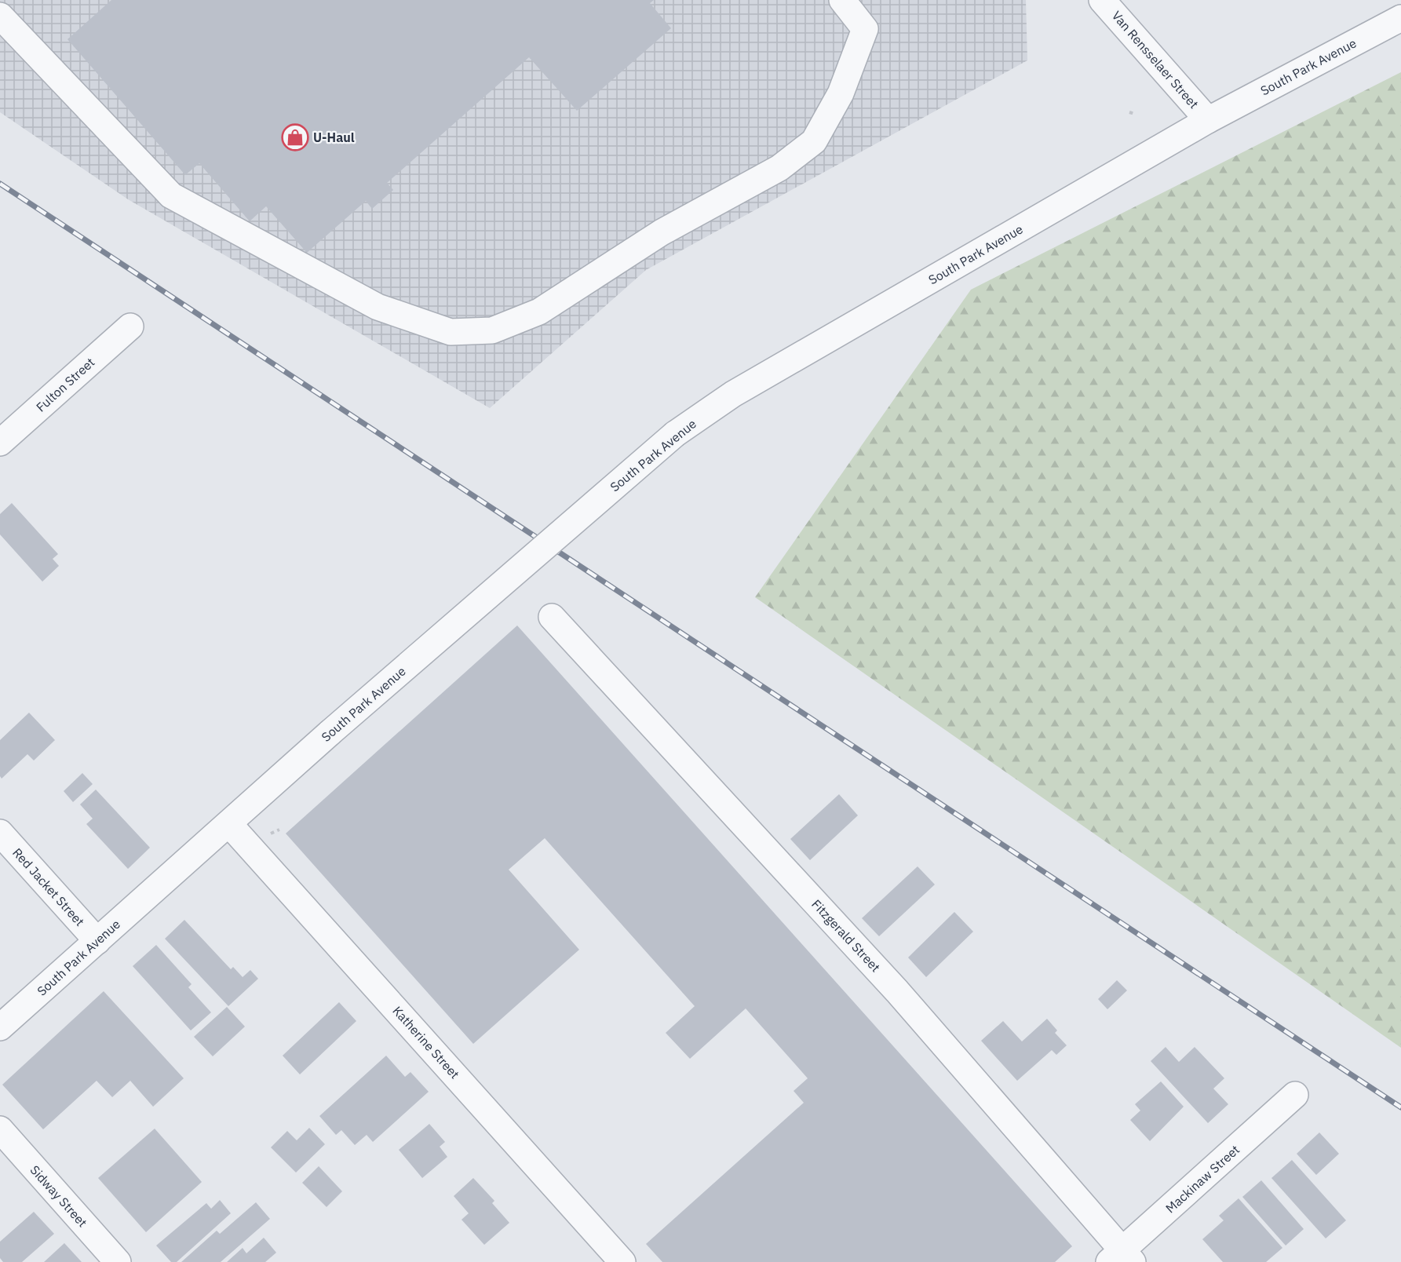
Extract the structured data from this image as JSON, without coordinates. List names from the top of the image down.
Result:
{
  "streets": {
    "street": [
      "Van Rensselaer Street",
      "South Park Avenue",
      "Fulton Street",
      "Red Jacket Street",
      "Fitzgerald Street",
      "Katherine Street",
      "Mackinaw Street",
      "Sidway Street"
    ]
  },
  "crossings": [
    ["Van Rensselaer Street", "South Park Avenue"],
    ["South Park Avenue", "Red Jacket Street"],
    ["South Park Avenue", "Katherine Street"],
    ["Fitzgerald Street", "Mackinaw Street"]
  ],
  "places": {
    "shop": ["U-Haul"]
  }
}
